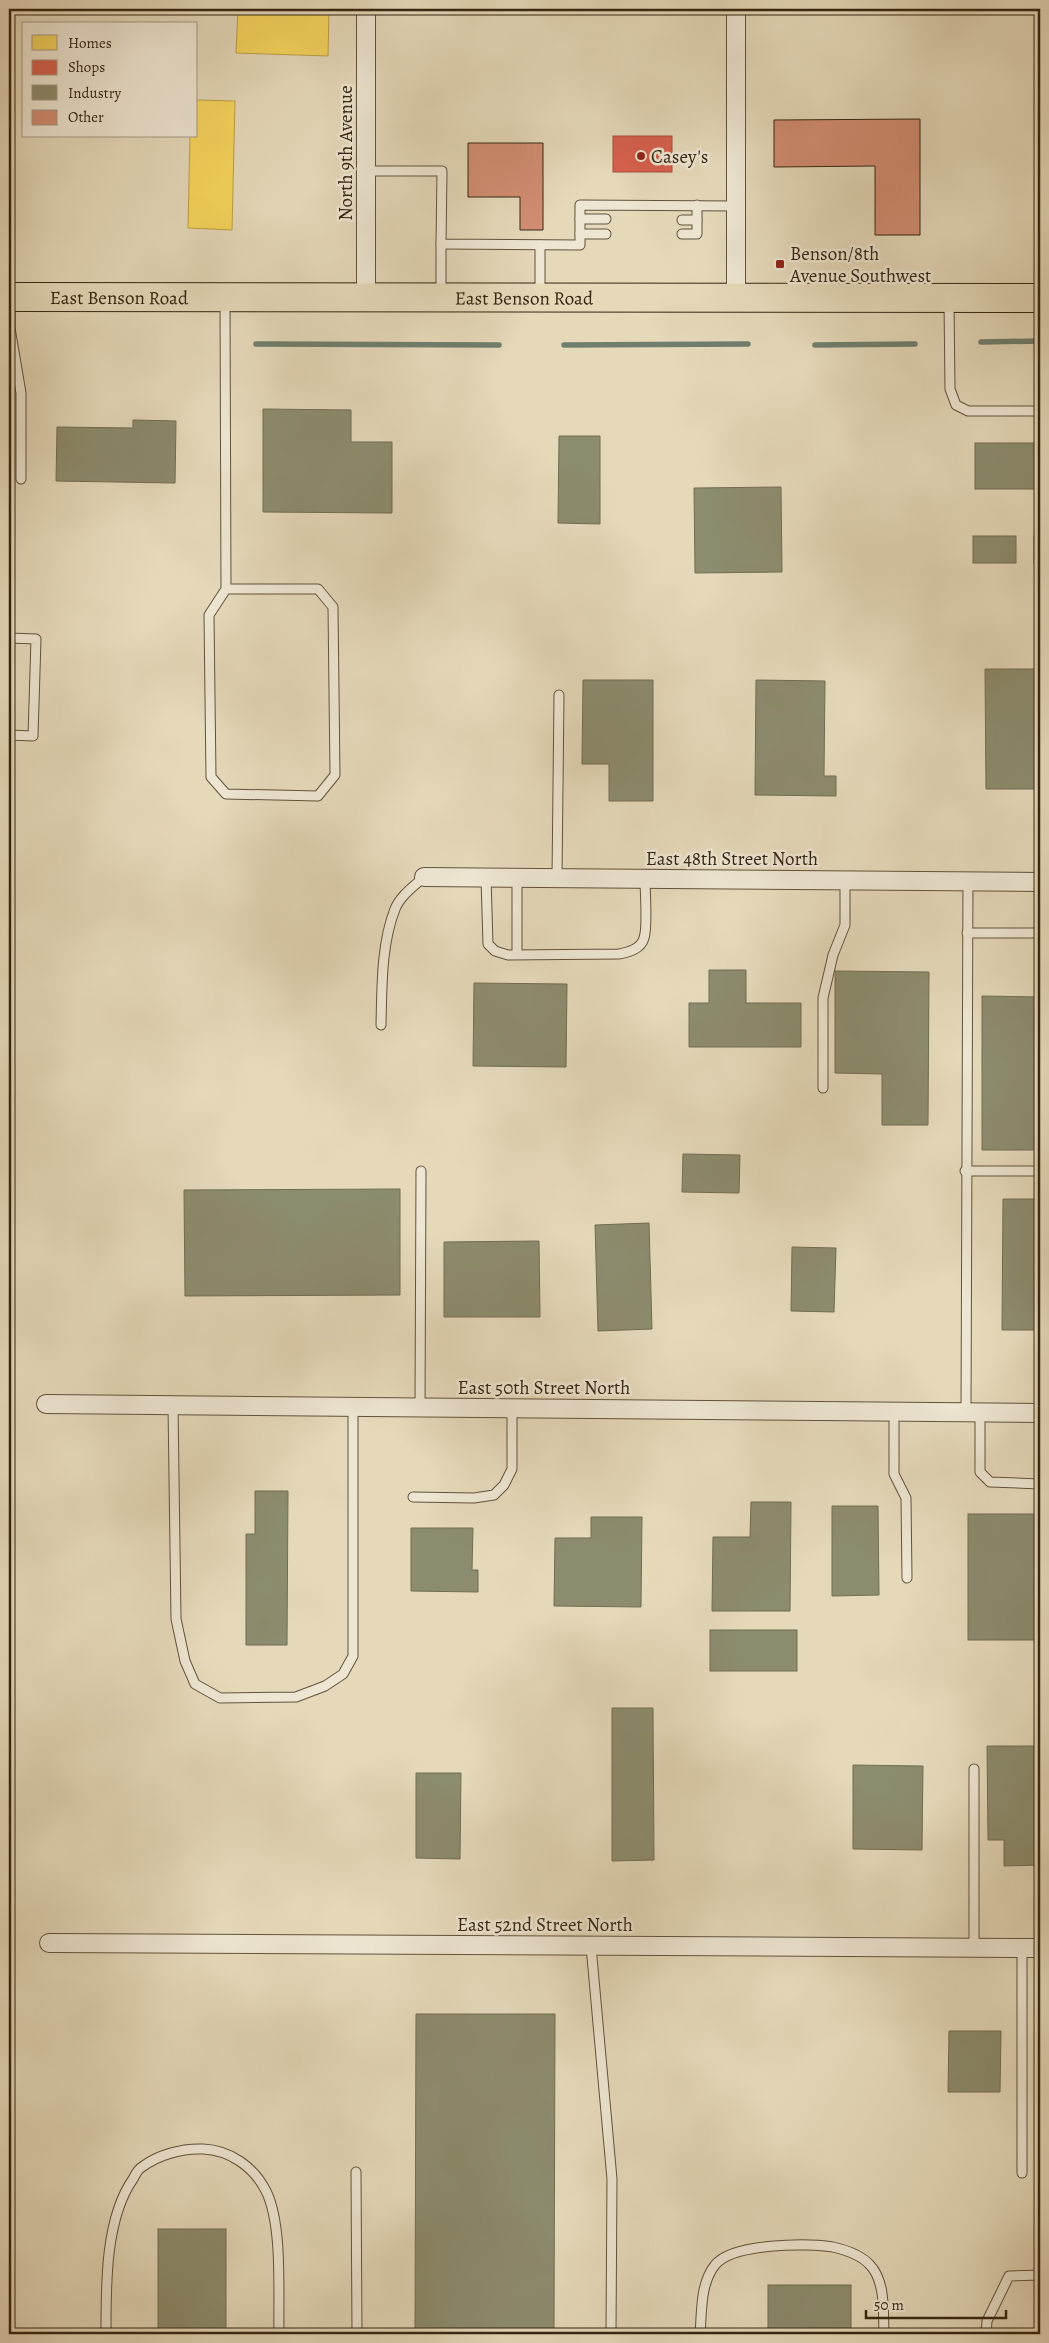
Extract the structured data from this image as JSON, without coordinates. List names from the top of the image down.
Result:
{
  "streets": {
    "main road": ["East Benson Road"],
    "street": [
      "North 9th Avenue",
      "East 48th Street North",
      "East 50th Street North",
      "East 52nd Street North"
    ]
  },
  "crossings": [
    ["North 9th Avenue", "East Benson Road"]
  ],
  "places": {
    "other": ["Casey's"],
    "transit": ["Benson/8th Avenue Southwest"]
  },
  "legend": [
    "Homes",
    "Shops",
    "Industry",
    "Other"
  ],
  "scale_bar": "50 m"
}
